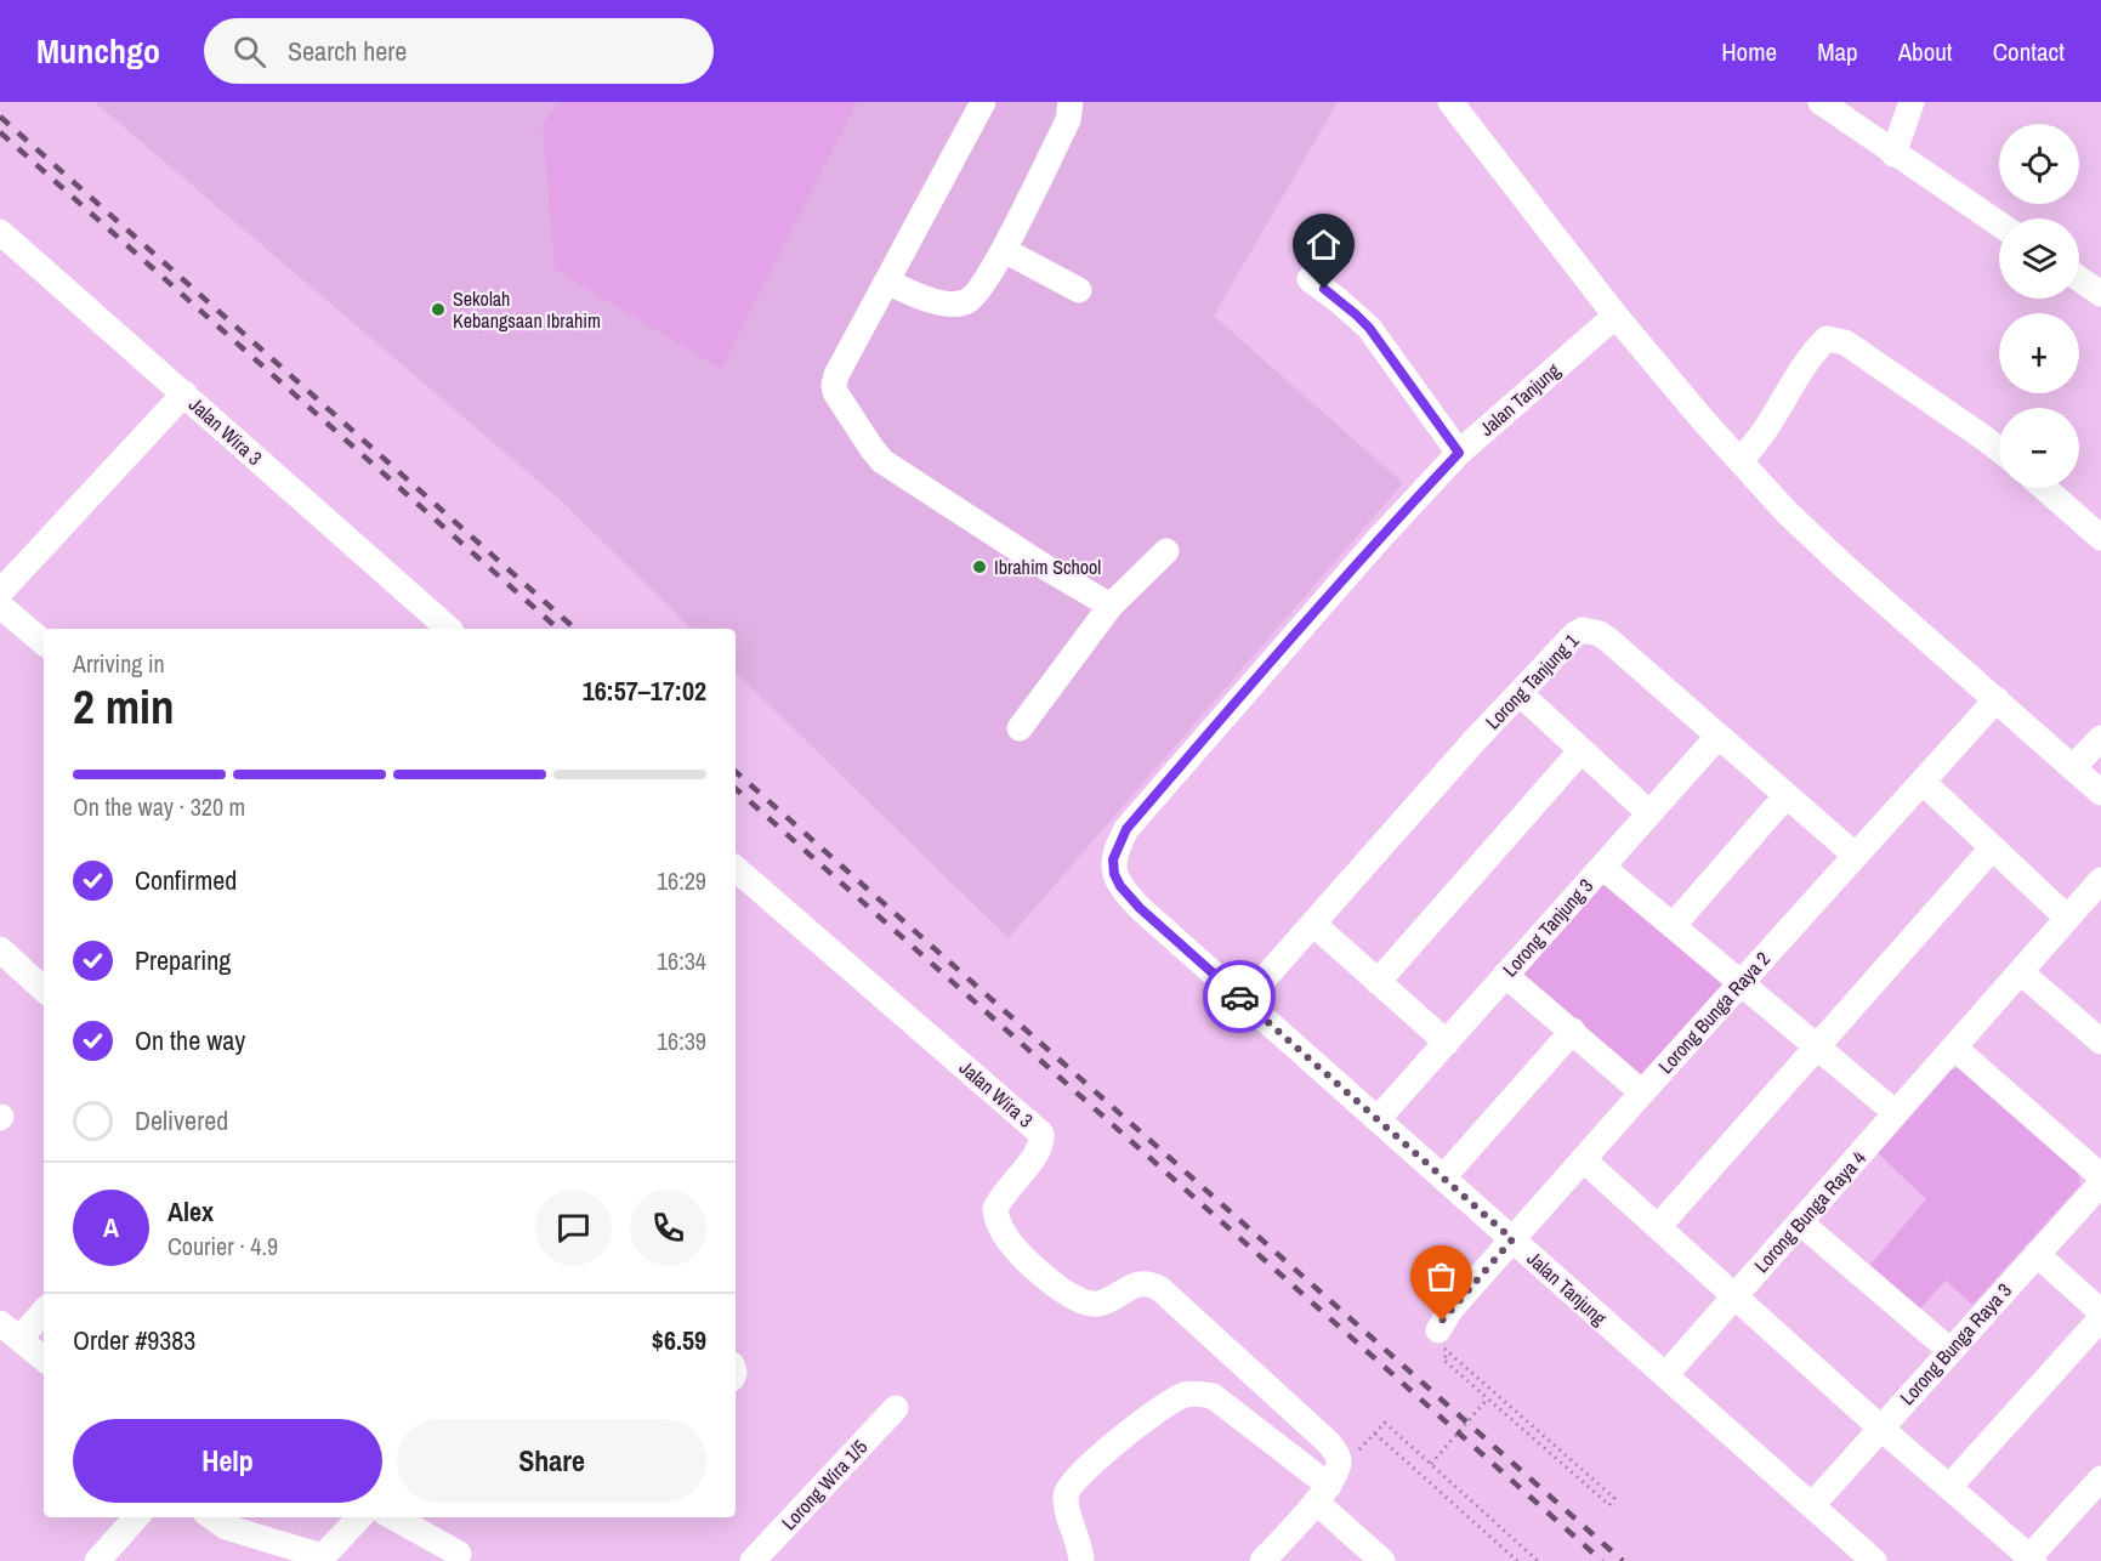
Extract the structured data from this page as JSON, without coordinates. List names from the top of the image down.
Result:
{
  "streets": {
    "street": [
      "Jalan Tanjung",
      "Jalan Wira 3",
      "Lorong Tanjung 1",
      "Lorong Tanjung 3",
      "Lorong Bunga Raya 2",
      "Lorong Bunga Raya 4",
      "Lorong Bunga Raya 3",
      "Lorong Wira 1/5"
    ]
  },
  "crossings": [
    ["Jalan Tanjung", "Lorong Tanjung 1"],
    ["Jalan Tanjung", "Lorong Tanjung 3"],
    ["Jalan Tanjung", "Lorong Bunga Raya 2"],
    ["Jalan Tanjung", "Lorong Bunga Raya 4"],
    ["Jalan Tanjung", "Lorong Bunga Raya 3"],
    ["Lorong Tanjung 1", "Lorong Tanjung 3"],
    ["Lorong Tanjung 1", "Lorong Bunga Raya 2"]
  ],
  "places": ["Sekolah Kebangsaan Ibrahim", "Ibrahim School"],
  "page": {
    "header": "Munchgo",
    "search": "Search here",
    "nav": [
      "Home",
      "Map",
      "About",
      "Contact"
    ],
    "map_buttons": ["+", "−"],
    "heading": ["2 min", "Arriving in", "16:57–17:02"],
    "panel": [
      "Alex",
      "Courier · 4.9",
      "Order #9383",
      "$6.59"
    ],
    "bar": "On the way · 320 m",
    "list": [
      ["Confirmed", "16:29"],
      ["Preparing", "16:34"],
      ["On the way", "16:39"],
      "Delivered"
    ],
    "round": "A",
    "buttons": ["Help", "Share"]
  }
}
